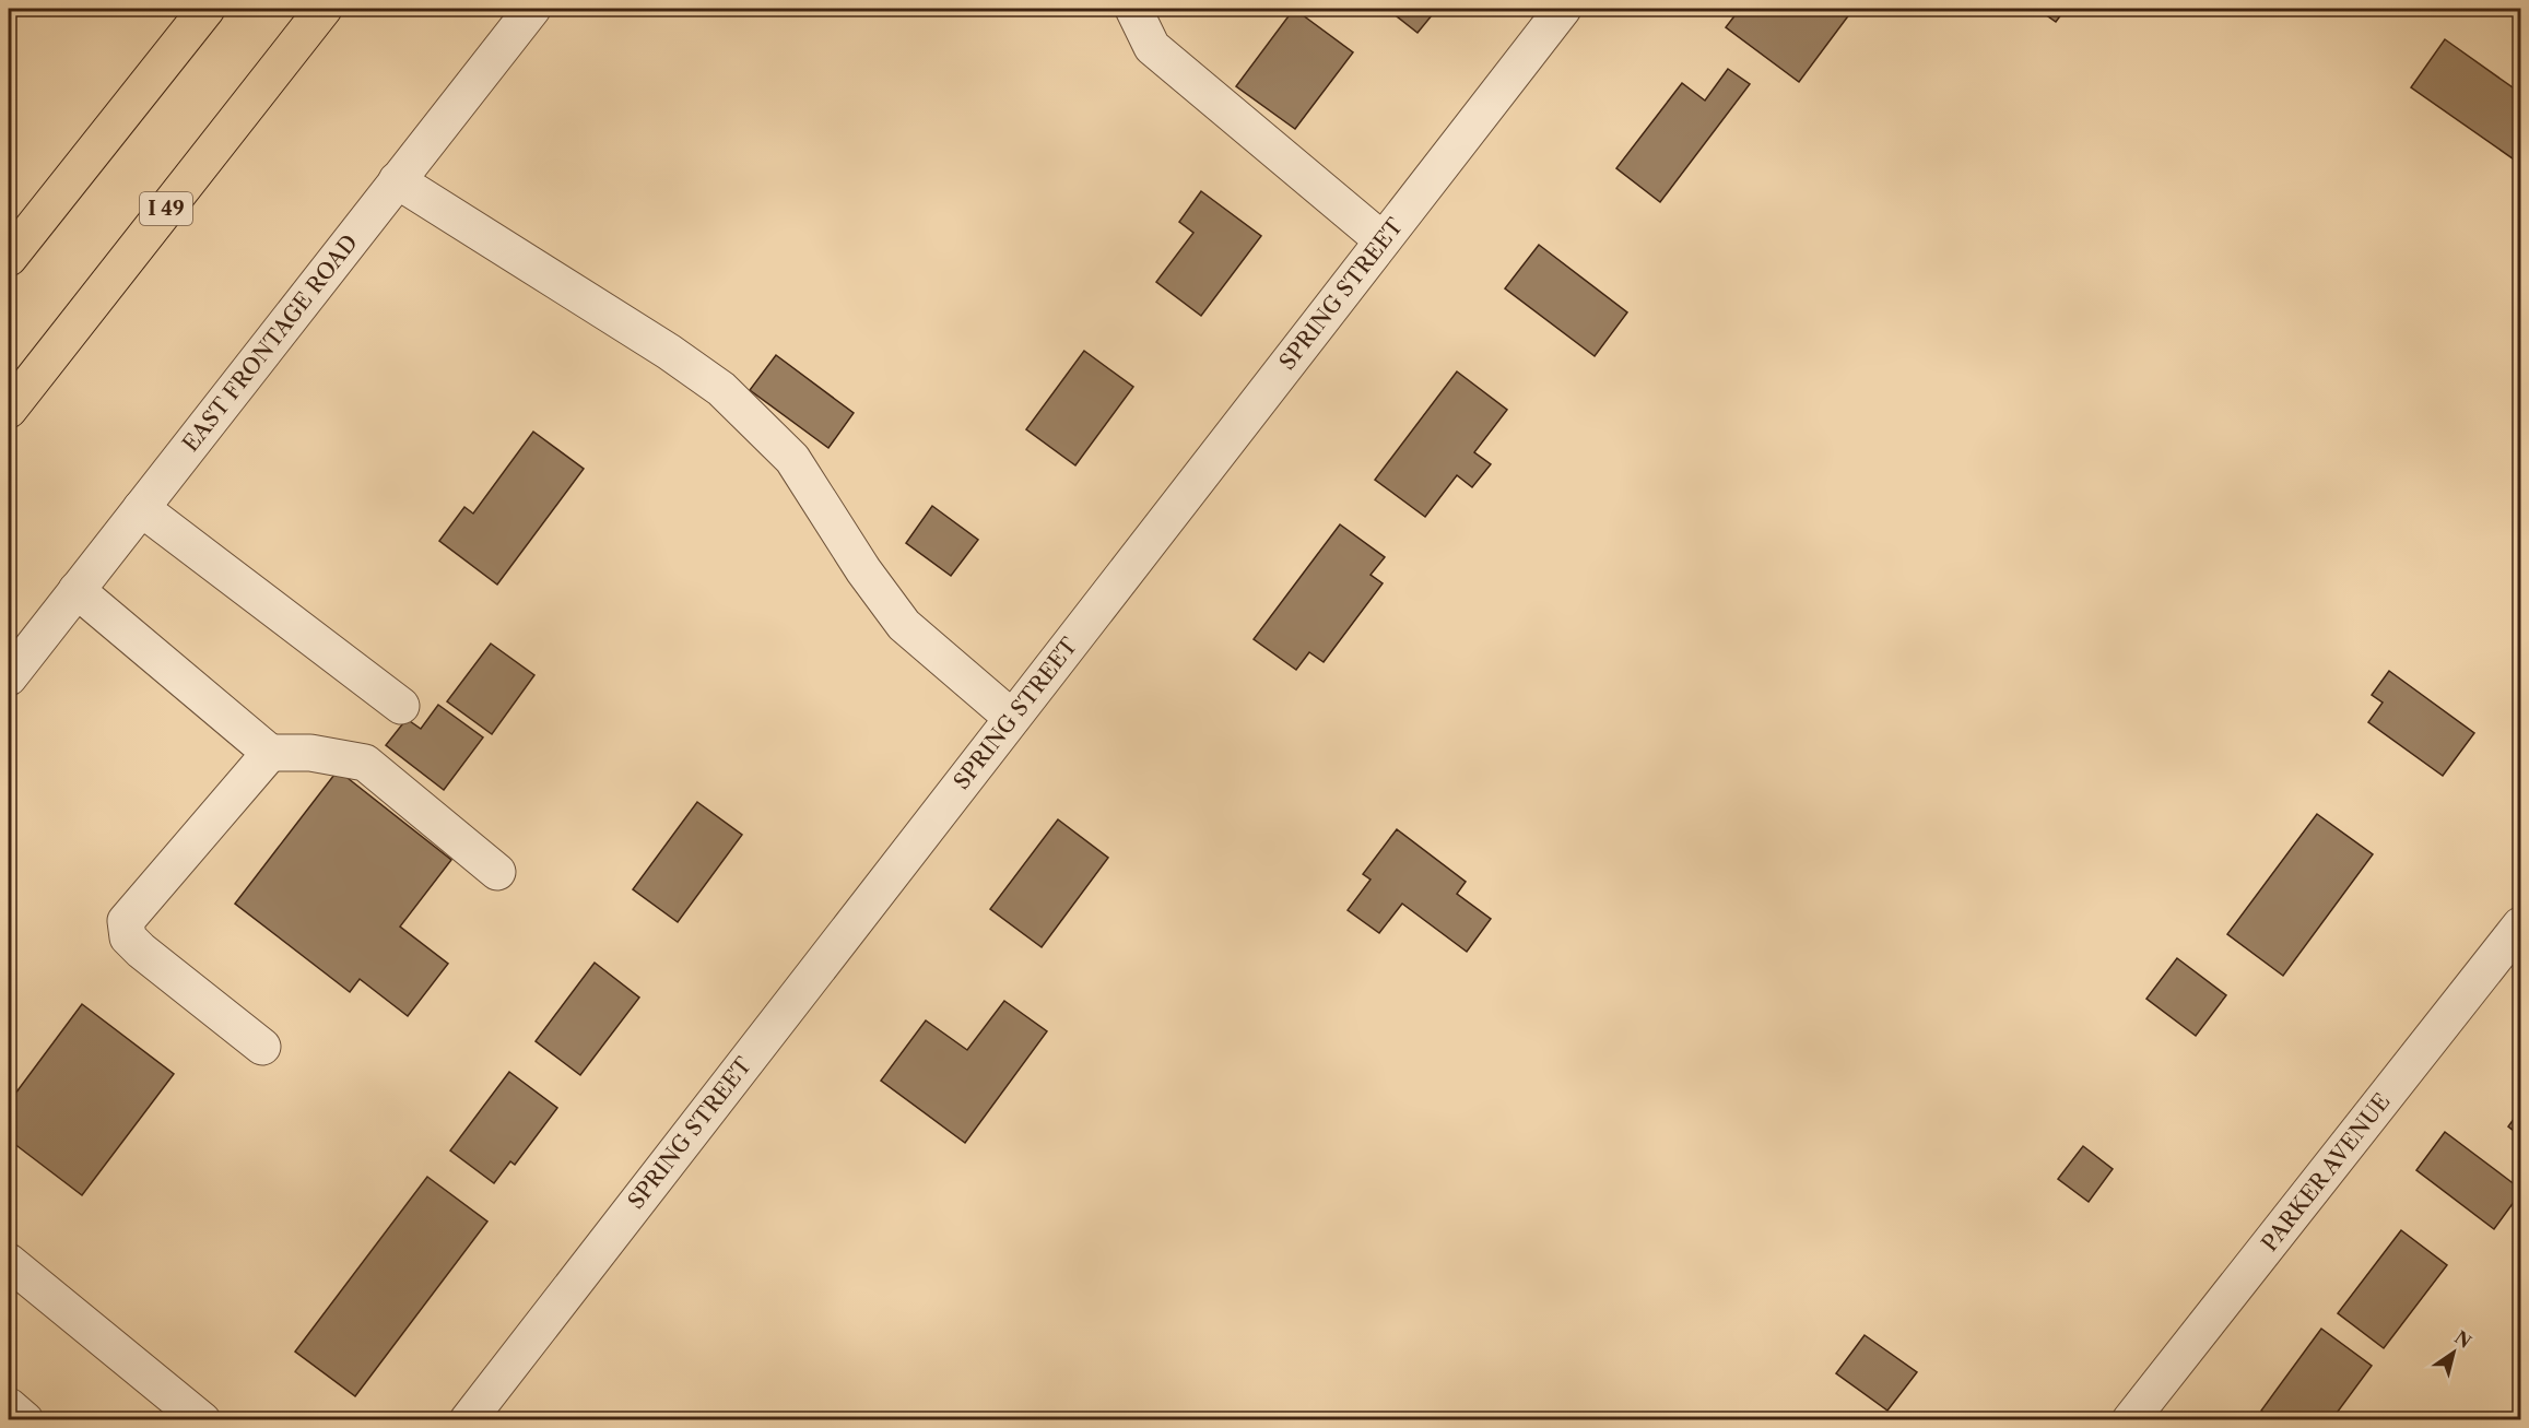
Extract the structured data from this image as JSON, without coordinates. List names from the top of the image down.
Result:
{
  "streets": {
    "highway": ["I 49"],
    "street": ["SPRING STREET", "EAST FRONTAGE ROAD", "PARKER AVENUE"]
  },
  "north": "top right"
}
